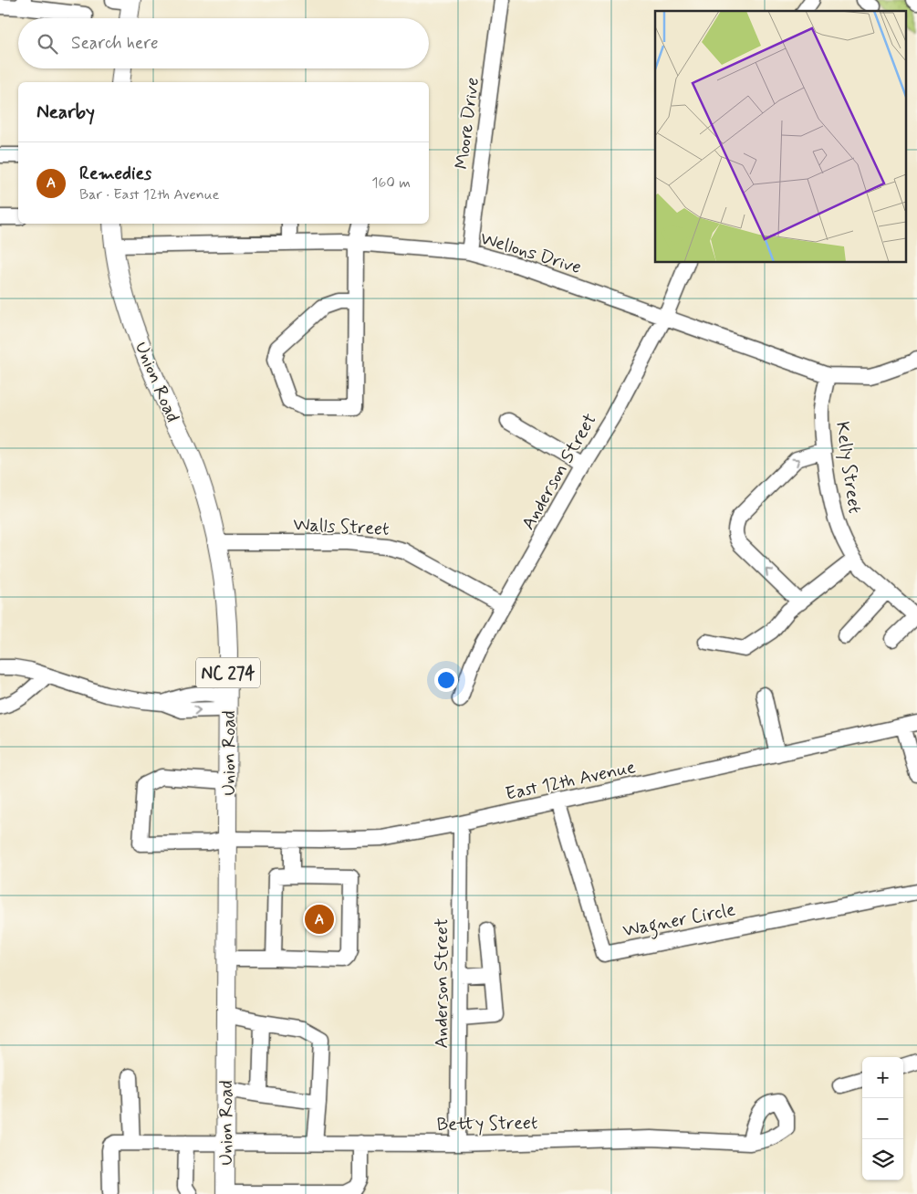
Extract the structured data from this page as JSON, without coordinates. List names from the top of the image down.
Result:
{
  "streets": {
    "main road": ["Union Road", "NC 274"],
    "street": [
      "Moore Drive",
      "Wellons Drive",
      "Kelly Street",
      "Anderson Street",
      "Walls Street",
      "East 12th Avenue",
      "Wagner Circle",
      "Betty Street"
    ]
  },
  "crossings": [
    ["Moore Drive", "Wellons Drive"],
    ["Wellons Drive", "Union Road"],
    ["Wellons Drive", "Kelly Street"],
    ["Wellons Drive", "Anderson Street"],
    ["Union Road", "Walls Street"],
    ["Union Road", "East 12th Avenue"],
    ["Union Road", "Betty Street"],
    ["Anderson Street", "Walls Street"],
    ["Anderson Street", "East 12th Avenue"],
    ["Anderson Street", "Betty Street"],
    ["East 12th Avenue", "Wagner Circle"]
  ],
  "page": {
    "search": "Search here",
    "heading": "Nearby",
    "list": [
      {
        "mark": "A",
        "name": "Remedies",
        "note": "Bar · East 12th Avenue",
        "value": "160 m"
      }
    ],
    "pins": "A",
    "map_buttons": ["+", "−"]
  }
}
